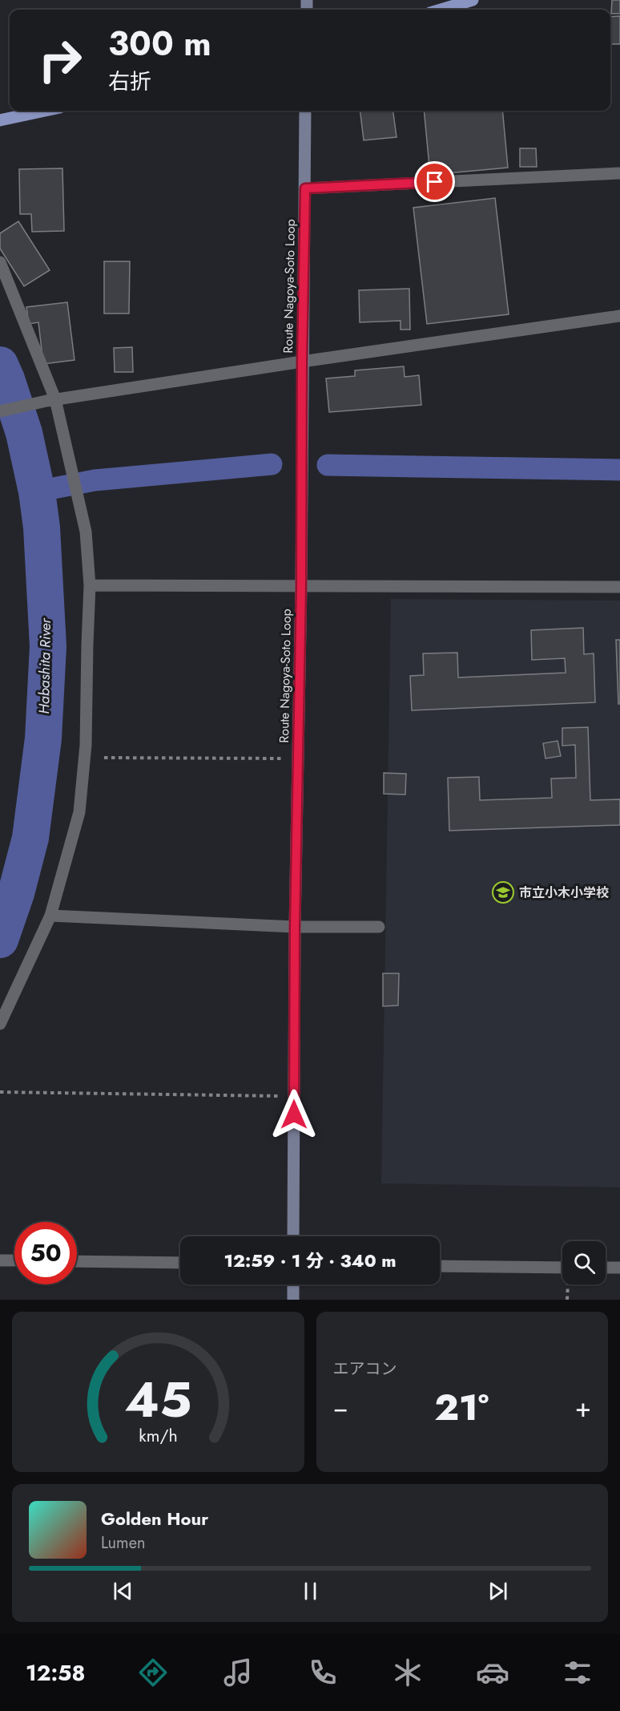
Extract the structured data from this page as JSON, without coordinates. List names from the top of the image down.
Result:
{
  "streets": {
    "main road": ["Route Nagoya-Soto Loop"]
  },
  "water": ["Habashita River"],
  "places": {
    "school or university": ["市立小木小学校"]
  },
  "page": {
    "turn": ["300 m", "右折"],
    "limit": "50",
    "trip": "12:59 · 1 分 · 340 m",
    "tile": "エアコン",
    "heat": ["−", "21°", "+"],
    "song": ["Golden Hour", "Lumen"],
    "tabs": "12:58",
    "gauge": ["45", "km/h"]
  }
}
